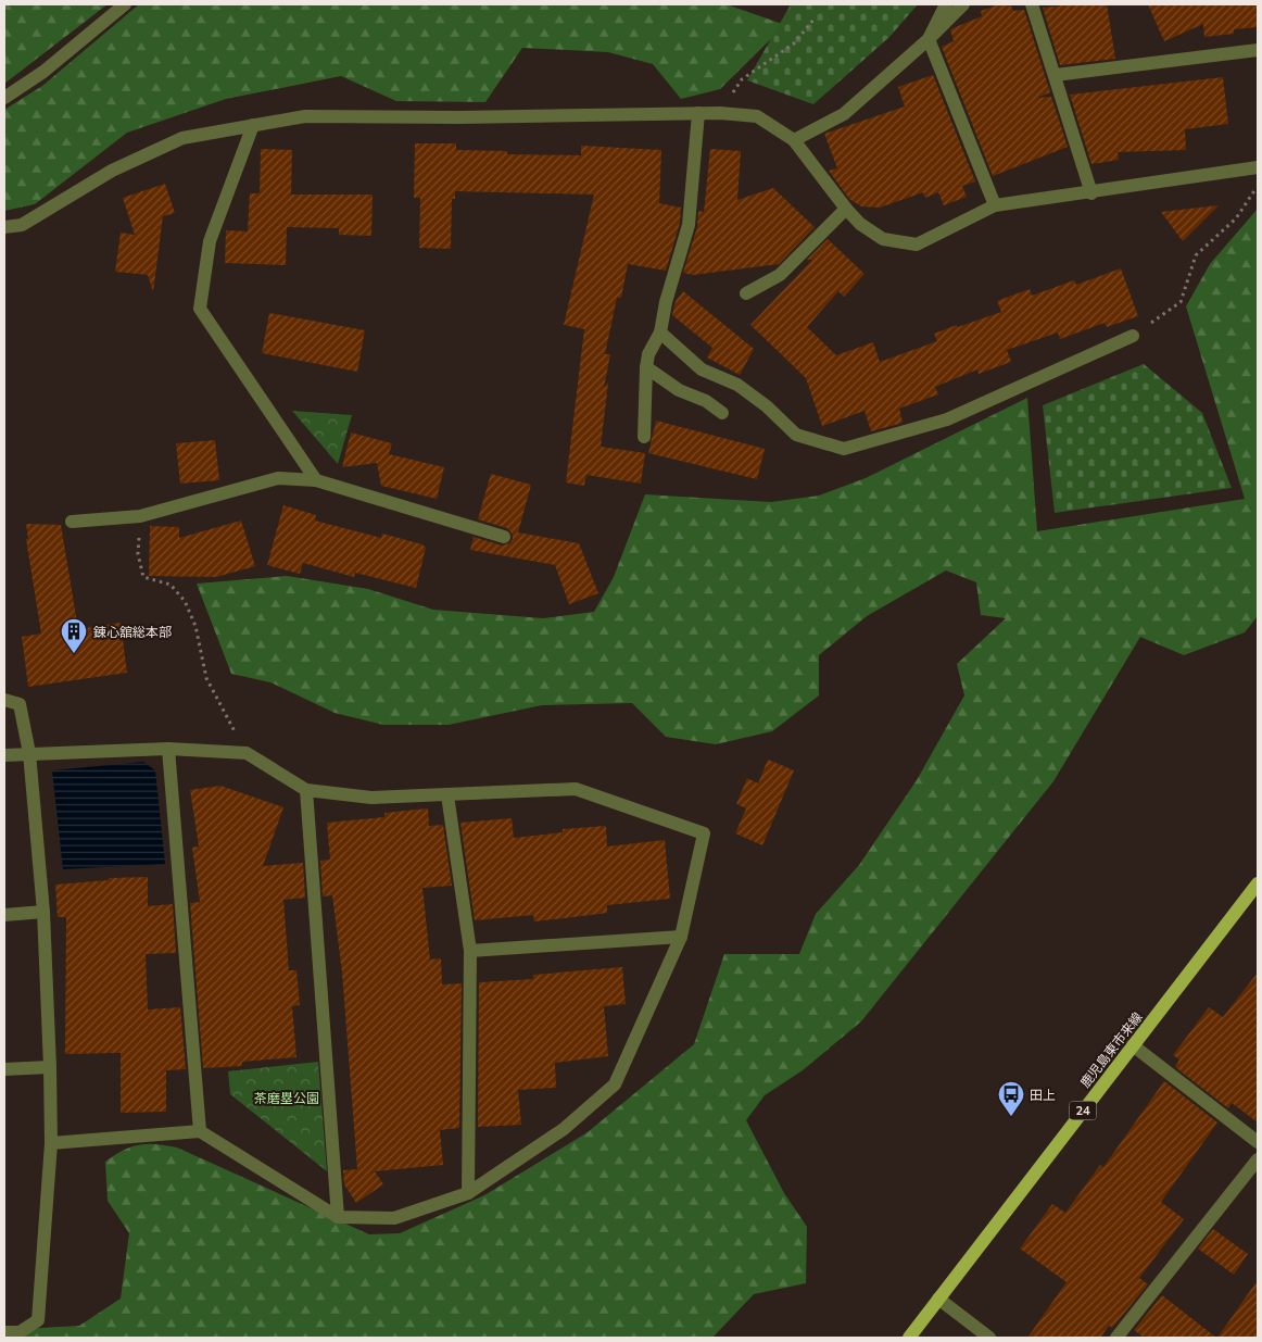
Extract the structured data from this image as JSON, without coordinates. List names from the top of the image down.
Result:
{
  "streets": {
    "main road": ["鹿児島東市来線", "24"]
  },
  "parks": ["茶磨塁公園"],
  "places": {
    "building": ["錬心舘総本部"],
    "bus stop": ["田上"]
  }
}
